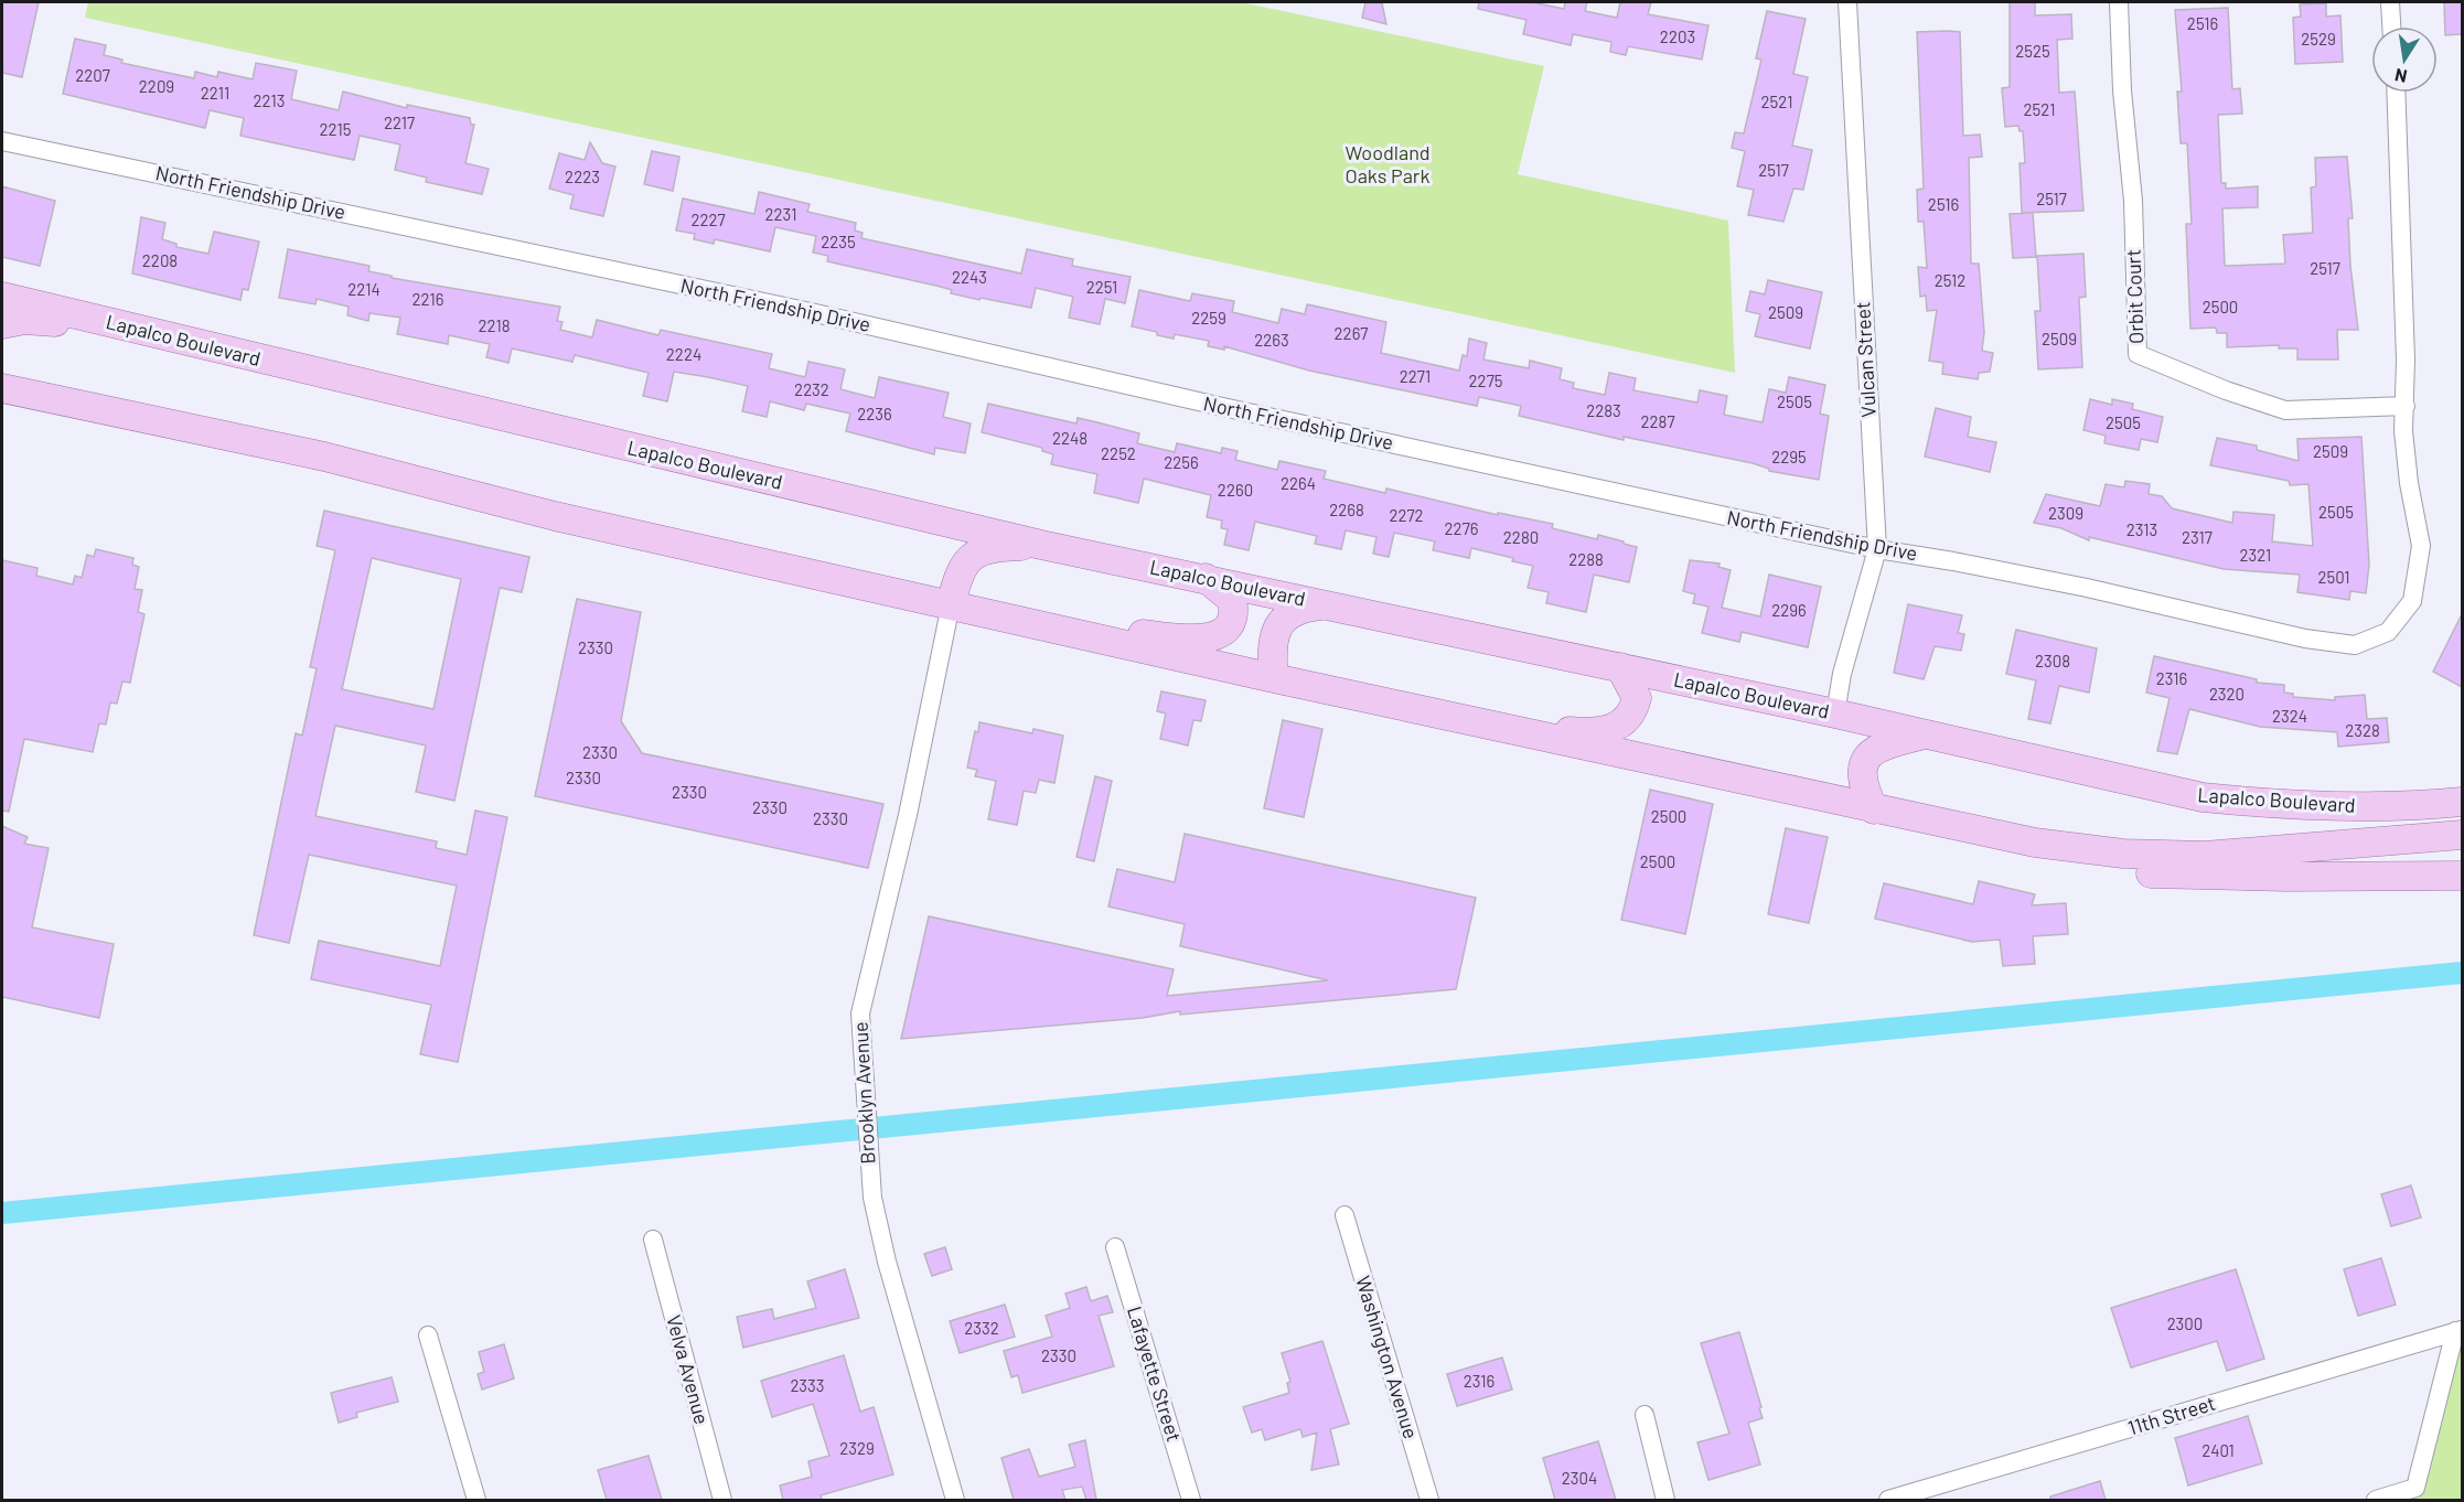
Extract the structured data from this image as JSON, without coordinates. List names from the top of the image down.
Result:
{
  "streets": {
    "main road": ["Lapalco Boulevard"],
    "street": [
      "North Friendship Drive",
      "Orbit Court",
      "Vulcan Street",
      "Brooklyn Avenue",
      "Washington Avenue",
      "Velva Avenue",
      "Lafayette Street",
      "11th Street"
    ]
  },
  "crossings": [
    ["North Friendship Drive", "Orbit Court"],
    ["North Friendship Drive", "Vulcan Street"],
    ["Lapalco Boulevard", "Vulcan Street"],
    ["Lapalco Boulevard", "Brooklyn Avenue"]
  ],
  "parks": ["Woodland Oaks Park"],
  "house_numbers": [
    "2516",
    "2203",
    "2529",
    "2525",
    "2207",
    "2209",
    "2211",
    "2213",
    "2521",
    "2521",
    "2217",
    "2215",
    "2517",
    "2223",
    "2517",
    "2516",
    "2231",
    "2227",
    "2235",
    "2208",
    "2517",
    "2243",
    "2512",
    "2251",
    "2214",
    "2216",
    "2500",
    "2509",
    "2259",
    "2218",
    "2267",
    "2509",
    "2263",
    "2224",
    "2271",
    "2275",
    "2232",
    "2505",
    "2283",
    "2236",
    "2287",
    "2505",
    "2248",
    "2509",
    "2252",
    "2295",
    "2256",
    "2264",
    "2260",
    "2268",
    "2505",
    "2309",
    "2272",
    "2276",
    "2313",
    "2280",
    "2317",
    "2321",
    "2288",
    "2501",
    "2296",
    "2330",
    "2308",
    "2316",
    "2320",
    "2324",
    "2328",
    "2330",
    "2330",
    "2330",
    "2330",
    "2500",
    "2330",
    "2500",
    "2300",
    "2332",
    "2330",
    "2316",
    "2333",
    "2329",
    "2401",
    "2304"
  ],
  "north": "bottom"
}
